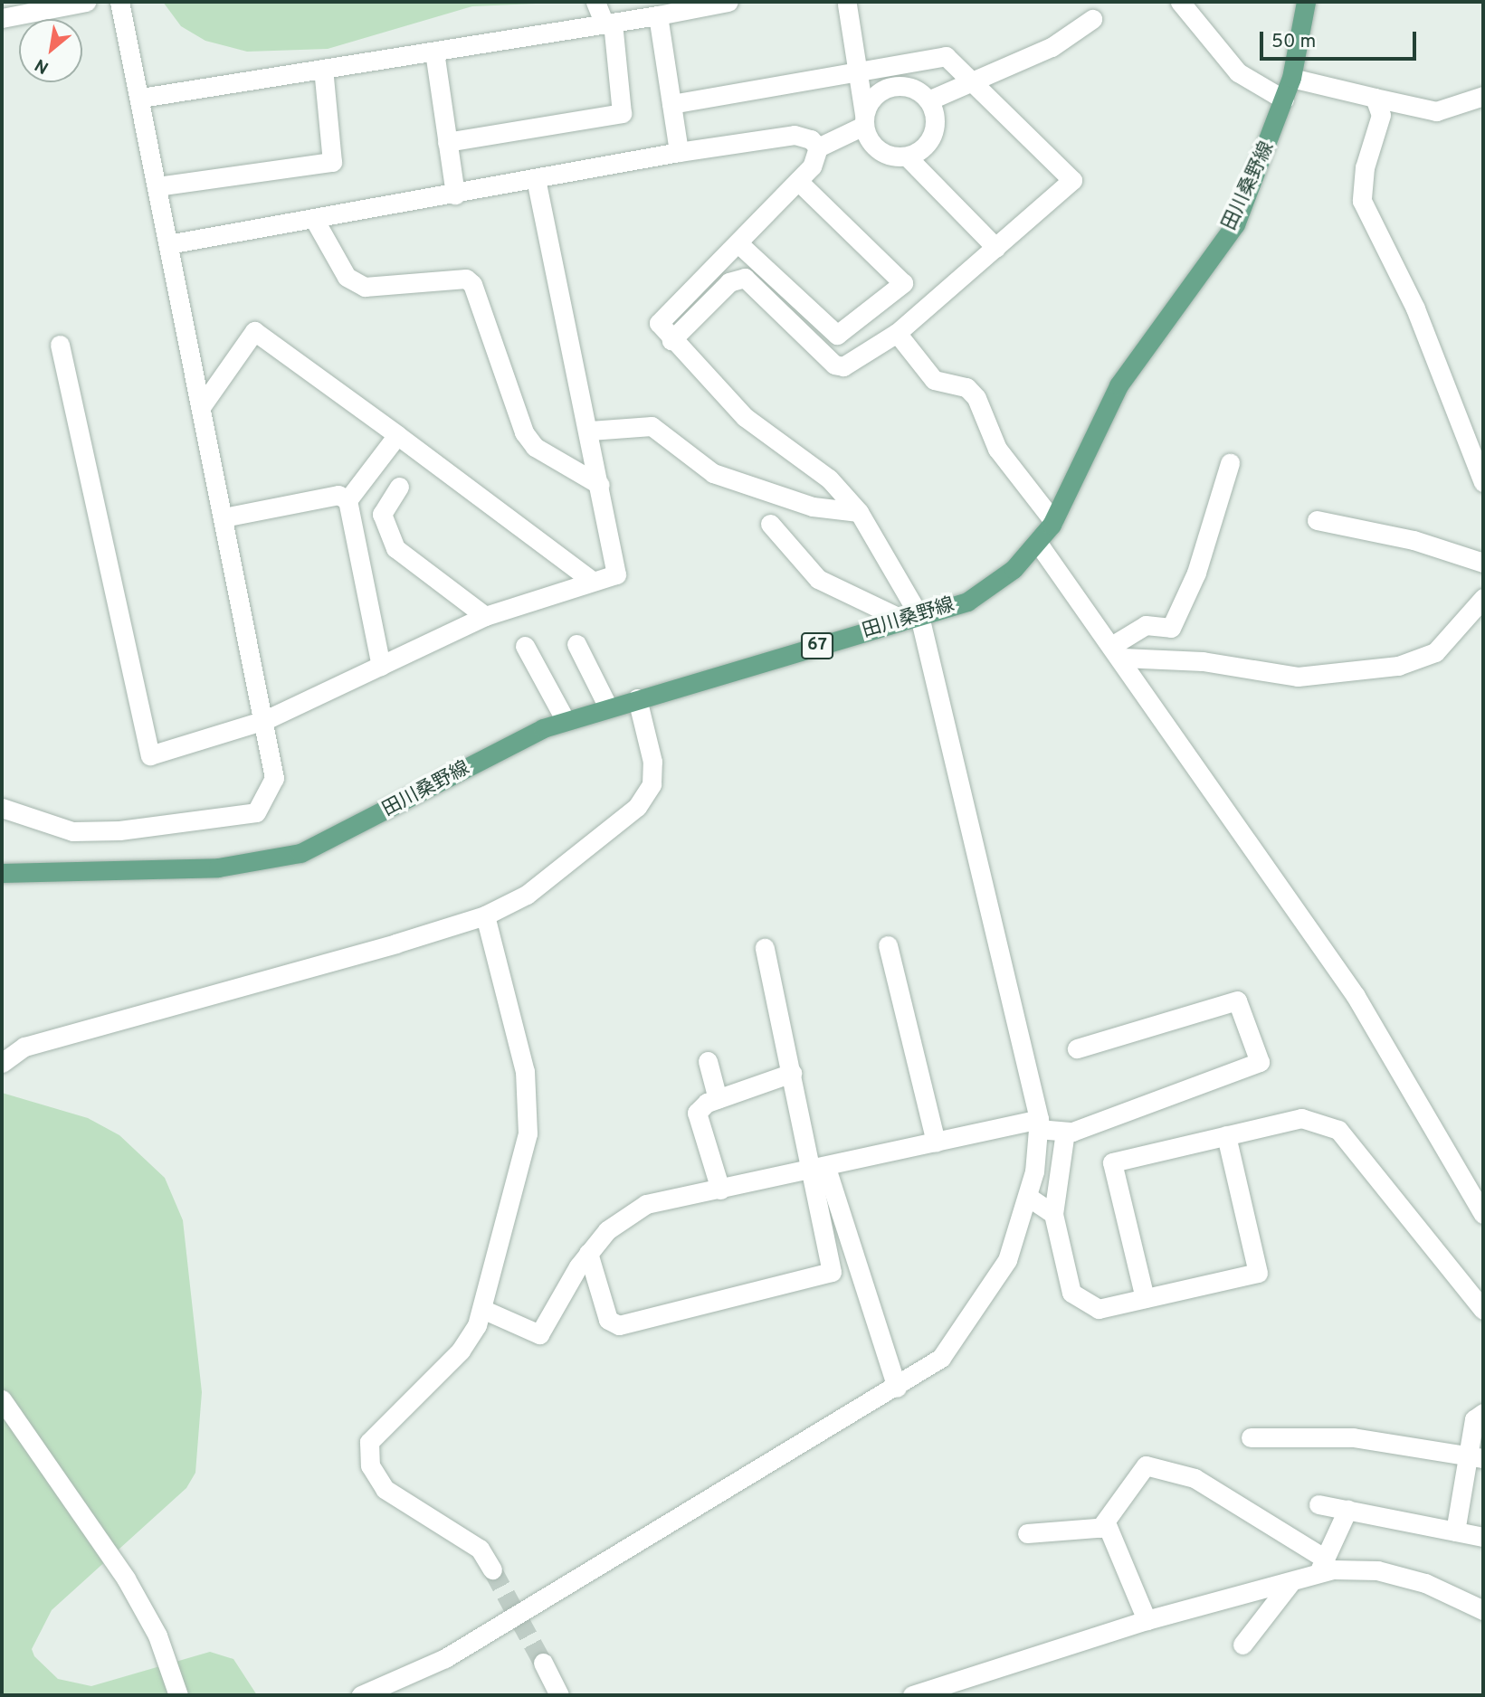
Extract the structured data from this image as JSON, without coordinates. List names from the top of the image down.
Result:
{
  "streets": {
    "main road": ["田川桑野線", "67"]
  },
  "scale_bar": "50 m",
  "north": "bottom left"
}
